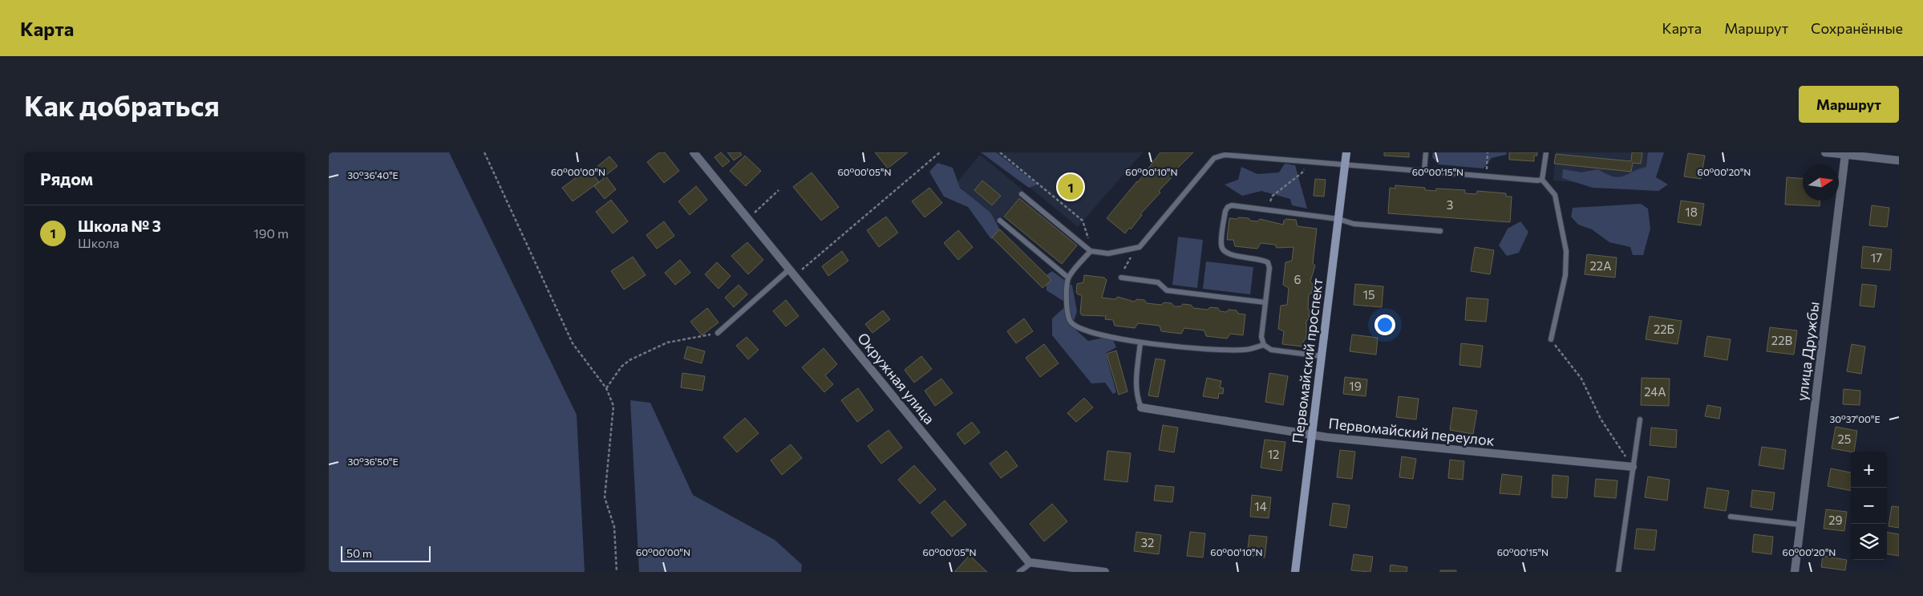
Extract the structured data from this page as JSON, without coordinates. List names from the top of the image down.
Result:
{
  "streets": {
    "street": [
      "улица Дружбы",
      "Первомайский проспект",
      "Окружная улица",
      "Первомайский переулок"
    ]
  },
  "crossings": [
    ["Первомайский проспект", "Первомайский переулок"]
  ],
  "house_numbers": [
    "3",
    "18",
    "17",
    "22А",
    "6",
    "15",
    "22Б",
    "22В",
    "19",
    "24А",
    "25",
    "12",
    "14",
    "29",
    "32"
  ],
  "scale_bar": "50 m",
  "north": "right",
  "page": {
    "header": "Карта",
    "nav": ["Карта", "Маршрут", "Сохранённые"],
    "buttons": "Маршрут",
    "title": "Как добраться",
    "heading": "Рядом",
    "pins": "1",
    "list": [
      {
        "mark": "1",
        "name": "Школа № 3",
        "note": "Школа",
        "value": "190 m"
      }
    ],
    "map_buttons": ["+", "−"],
    "scale": "50 m"
  },
  "coordinates": [
    "60°00'00\"N",
    "60°00'05\"N",
    "60°00'10\"N",
    "60°00'15\"N",
    "60°00'20\"N",
    "30°36'40\"E",
    "30°37'00\"E",
    "30°36'50\"E"
  ]
}
